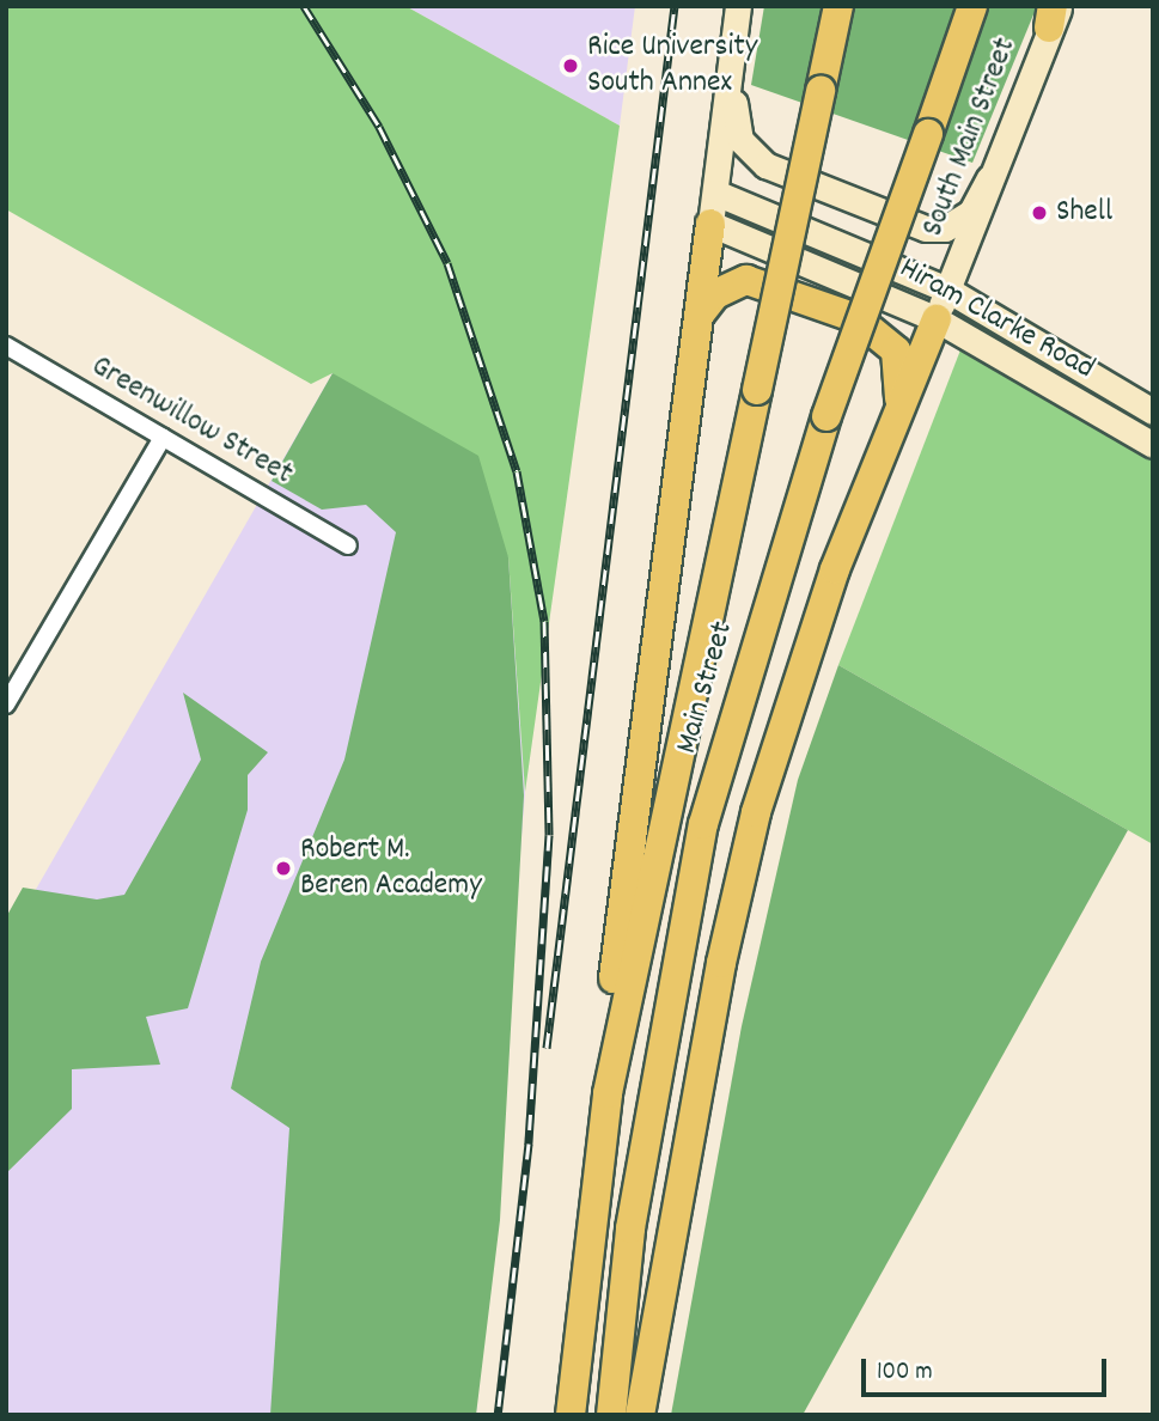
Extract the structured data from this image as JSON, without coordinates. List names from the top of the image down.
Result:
{
  "streets": {
    "highway": ["Main Street"],
    "main road": ["South Main Street", "Hiram Clarke Road"],
    "street": ["Greenwillow Street"]
  },
  "crossings": [
    ["South Main Street", "Hiram Clarke Road"]
  ],
  "places": ["Rice University South Annex", "Shell", "Robert M. Beren Academy"],
  "scale_bar": "100 m"
}
